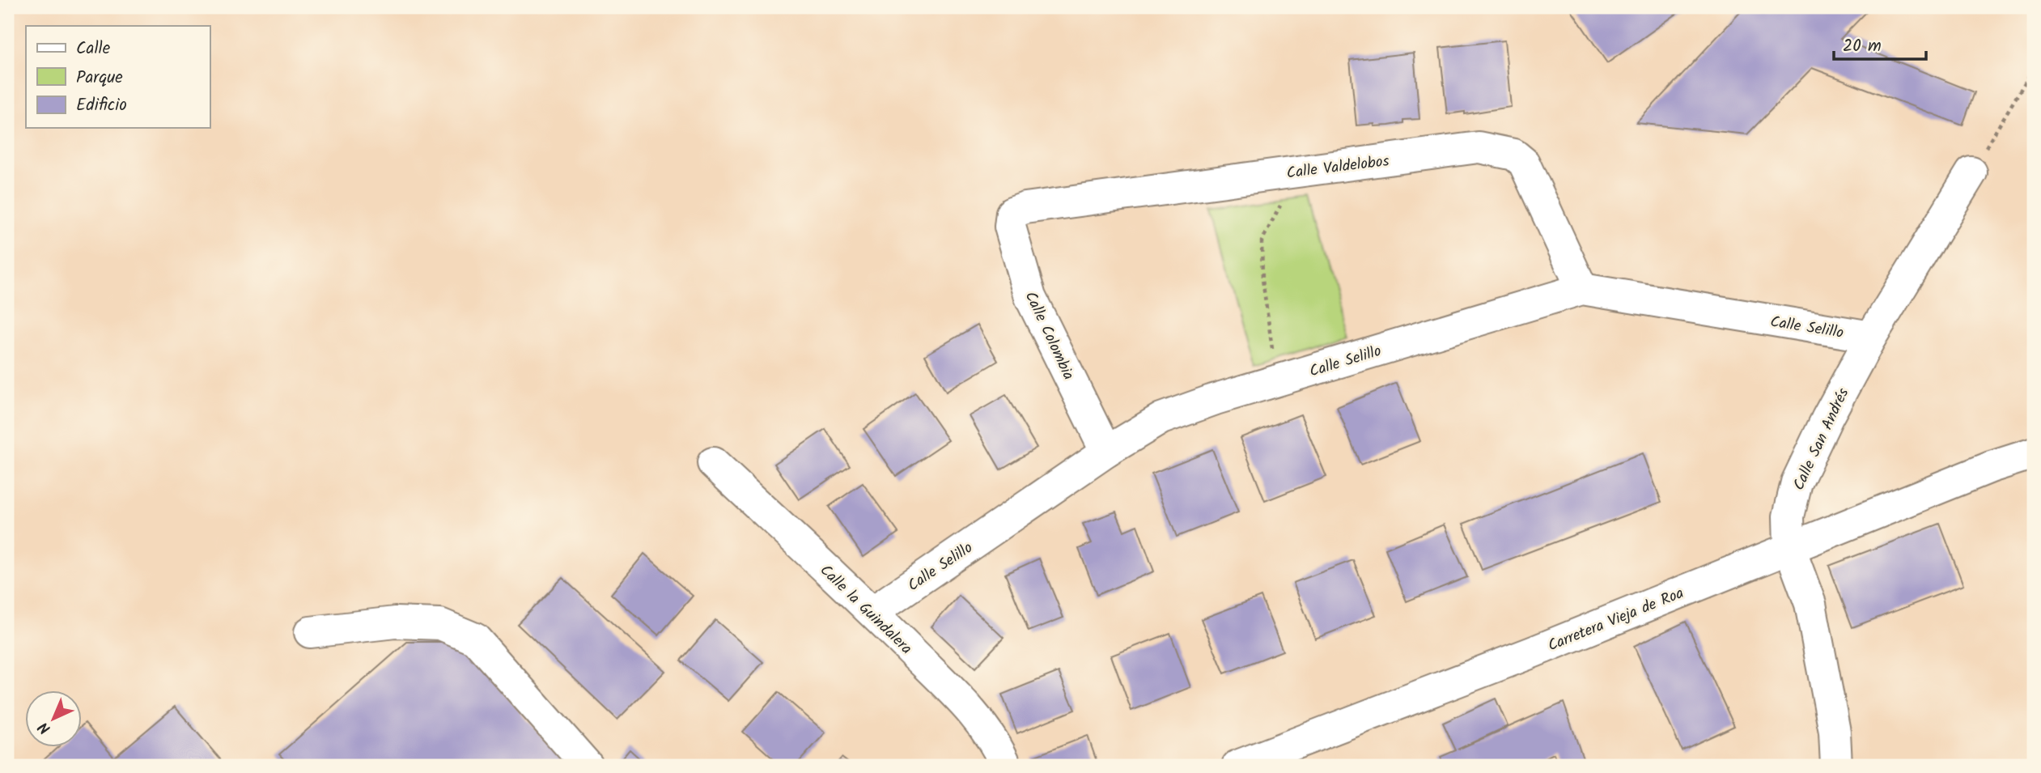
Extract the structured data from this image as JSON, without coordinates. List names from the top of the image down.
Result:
{
  "streets": {
    "street": [
      "Calle Valdelobos",
      "Calle Selillo",
      "Calle Colombia",
      "Calle San Andrés",
      "Calle la Guindalera",
      "Carretera Vieja de Roa"
    ]
  },
  "crossings": [
    ["Calle Valdelobos", "Calle Selillo"],
    ["Calle Valdelobos", "Calle Colombia"],
    ["Calle Selillo", "Calle Colombia"],
    ["Calle Selillo", "Calle San Andrés"],
    ["Calle Selillo", "Calle la Guindalera"],
    ["Calle San Andrés", "Carretera Vieja de Roa"]
  ],
  "legend": ["Calle", "Parque", "Edificio"],
  "scale_bar": "20 m",
  "north": "bottom left"
}
